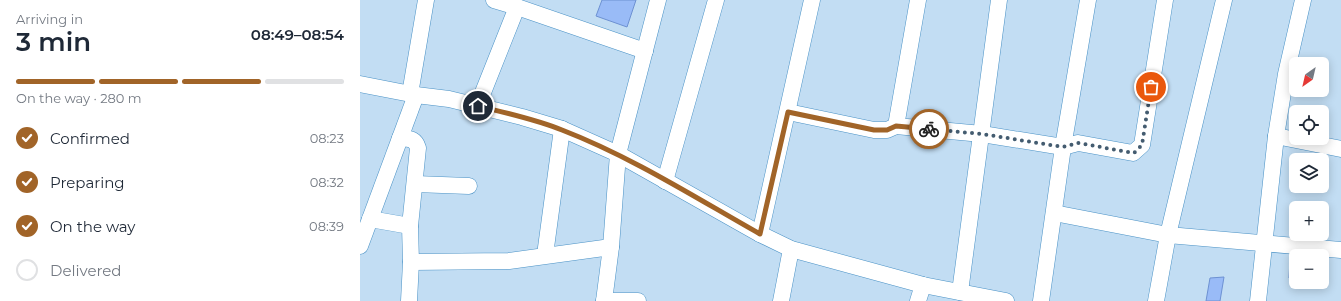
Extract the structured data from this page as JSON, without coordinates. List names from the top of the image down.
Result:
{
  "north": "bottom left",
  "page": {
    "heading": ["3 min", "Arriving in", "08:49–08:54"],
    "map_buttons": ["+", "−"],
    "bar": "On the way · 280 m",
    "list": [
      ["Confirmed", "08:23"],
      ["Preparing", "08:32"],
      ["On the way", "08:39"],
      "Delivered"
    ]
  }
}
